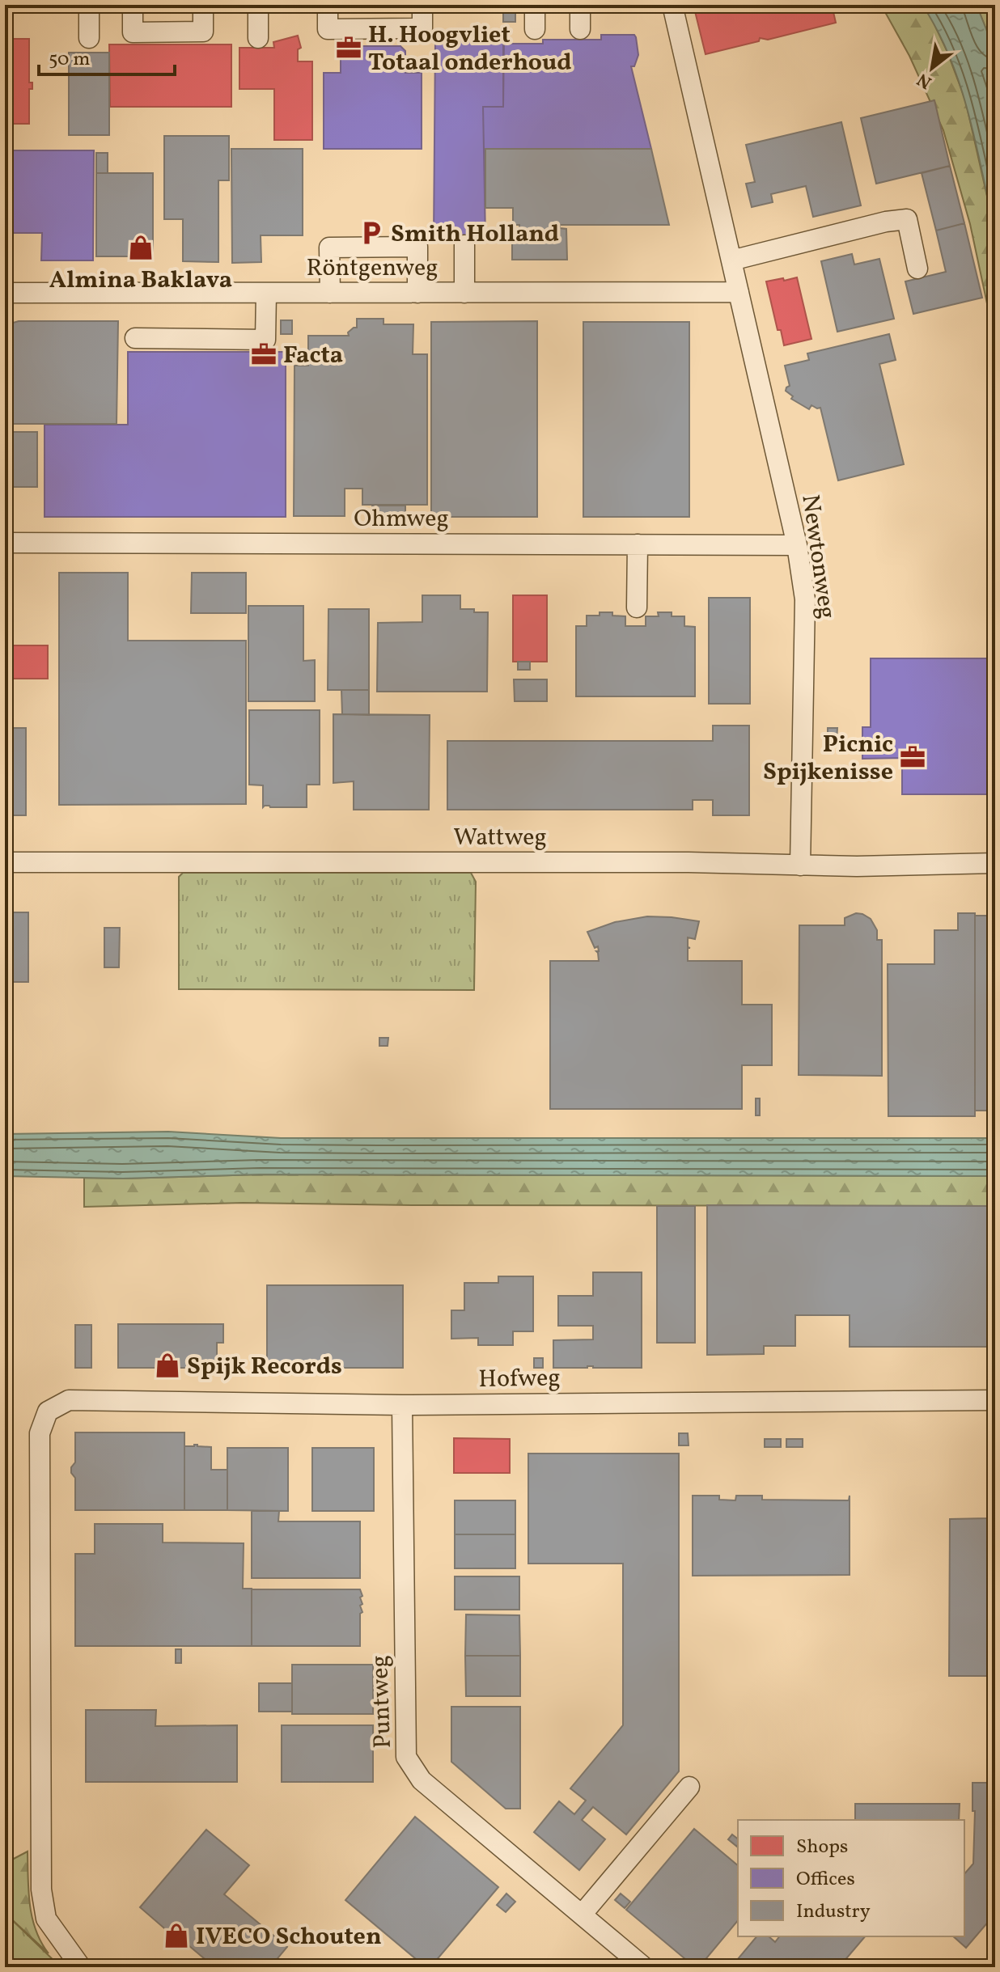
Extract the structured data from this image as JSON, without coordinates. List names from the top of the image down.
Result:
{
  "streets": {
    "street": [
      "Röntgenweg",
      "Ohmweg",
      "Newtonweg",
      "Wattweg",
      "Hofweg",
      "Puntweg"
    ]
  },
  "crossings": [
    ["Röntgenweg", "Newtonweg"],
    ["Ohmweg", "Newtonweg"],
    ["Newtonweg", "Wattweg"],
    ["Hofweg", "Puntweg"]
  ],
  "places": {
    "office": ["H. Hoogvliet Totaal onderhoud", "Facta", "Picnic Spijkenisse"],
    "parking": ["Smith Holland"],
    "shop": ["Almina Baklava", "Spijk Records", "IVECO Schouten"]
  },
  "legend": ["Shops", "Offices", "Industry"],
  "scale_bar": "50 m",
  "north": "bottom left"
}
